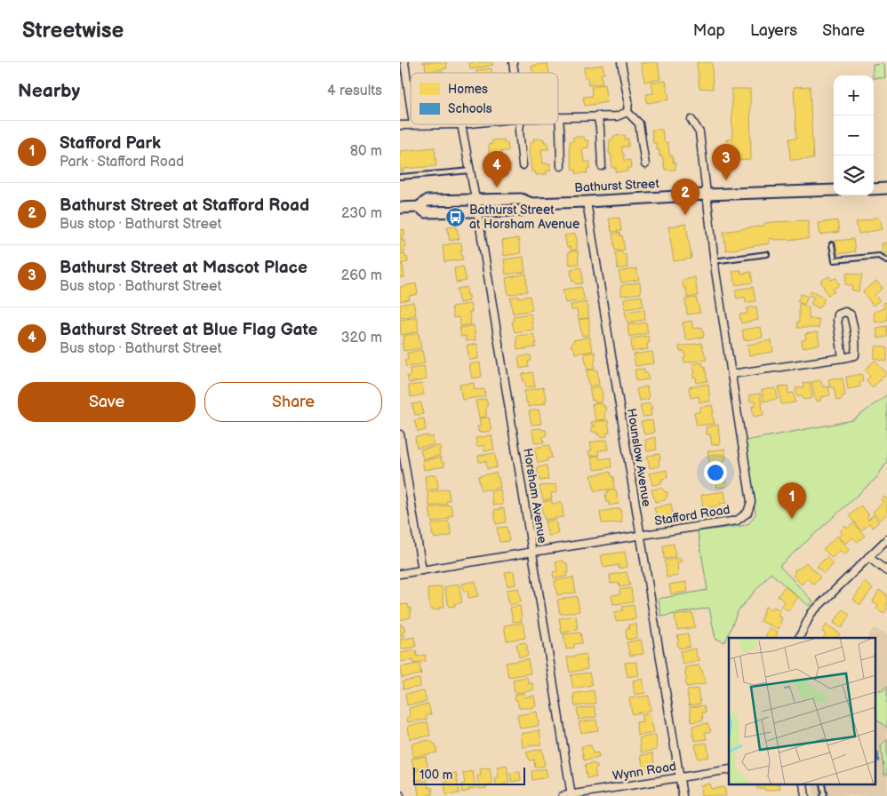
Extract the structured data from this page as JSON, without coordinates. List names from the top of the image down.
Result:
{
  "streets": {
    "main road": ["Bathurst Street"],
    "street": [
      "Hounslow Avenue",
      "Horsham Avenue",
      "Stafford Road",
      "Wynn Road"
    ]
  },
  "crossings": [
    ["Bathurst Street", "Hounslow Avenue"],
    ["Bathurst Street", "Horsham Avenue"],
    ["Bathurst Street", "Stafford Road"],
    ["Hounslow Avenue", "Stafford Road"],
    ["Hounslow Avenue", "Wynn Road"],
    ["Horsham Avenue", "Stafford Road"],
    ["Horsham Avenue", "Wynn Road"]
  ],
  "places": {
    "bus stop": ["Bathurst Street at Horsham Avenue"]
  },
  "legend": ["Homes", "Schools"],
  "scale_bar": "100 m",
  "page": {
    "header": "Streetwise",
    "nav": ["Map", "Layers", "Share"],
    "heading": ["Nearby", "4 results"],
    "map_buttons": ["+", "−"],
    "list": [
      {
        "mark": "1",
        "name": "Stafford Park",
        "note": "Park · Stafford Road",
        "value": "80 m"
      },
      {
        "mark": "2",
        "name": "Bathurst Street at Stafford Road",
        "note": "Bus stop · Bathurst Street",
        "value": "230 m"
      },
      {
        "mark": "3",
        "name": "Bathurst Street at Mascot Place",
        "note": "Bus stop · Bathurst Street",
        "value": "260 m"
      },
      {
        "mark": "4",
        "name": "Bathurst Street at Blue Flag Gate",
        "note": "Bus stop · Bathurst Street",
        "value": "320 m"
      }
    ],
    "pins": [
      "3",
      "4",
      "2",
      "1"
    ],
    "buttons": ["Save", "Share"],
    "scale": "100 m"
  }
}
